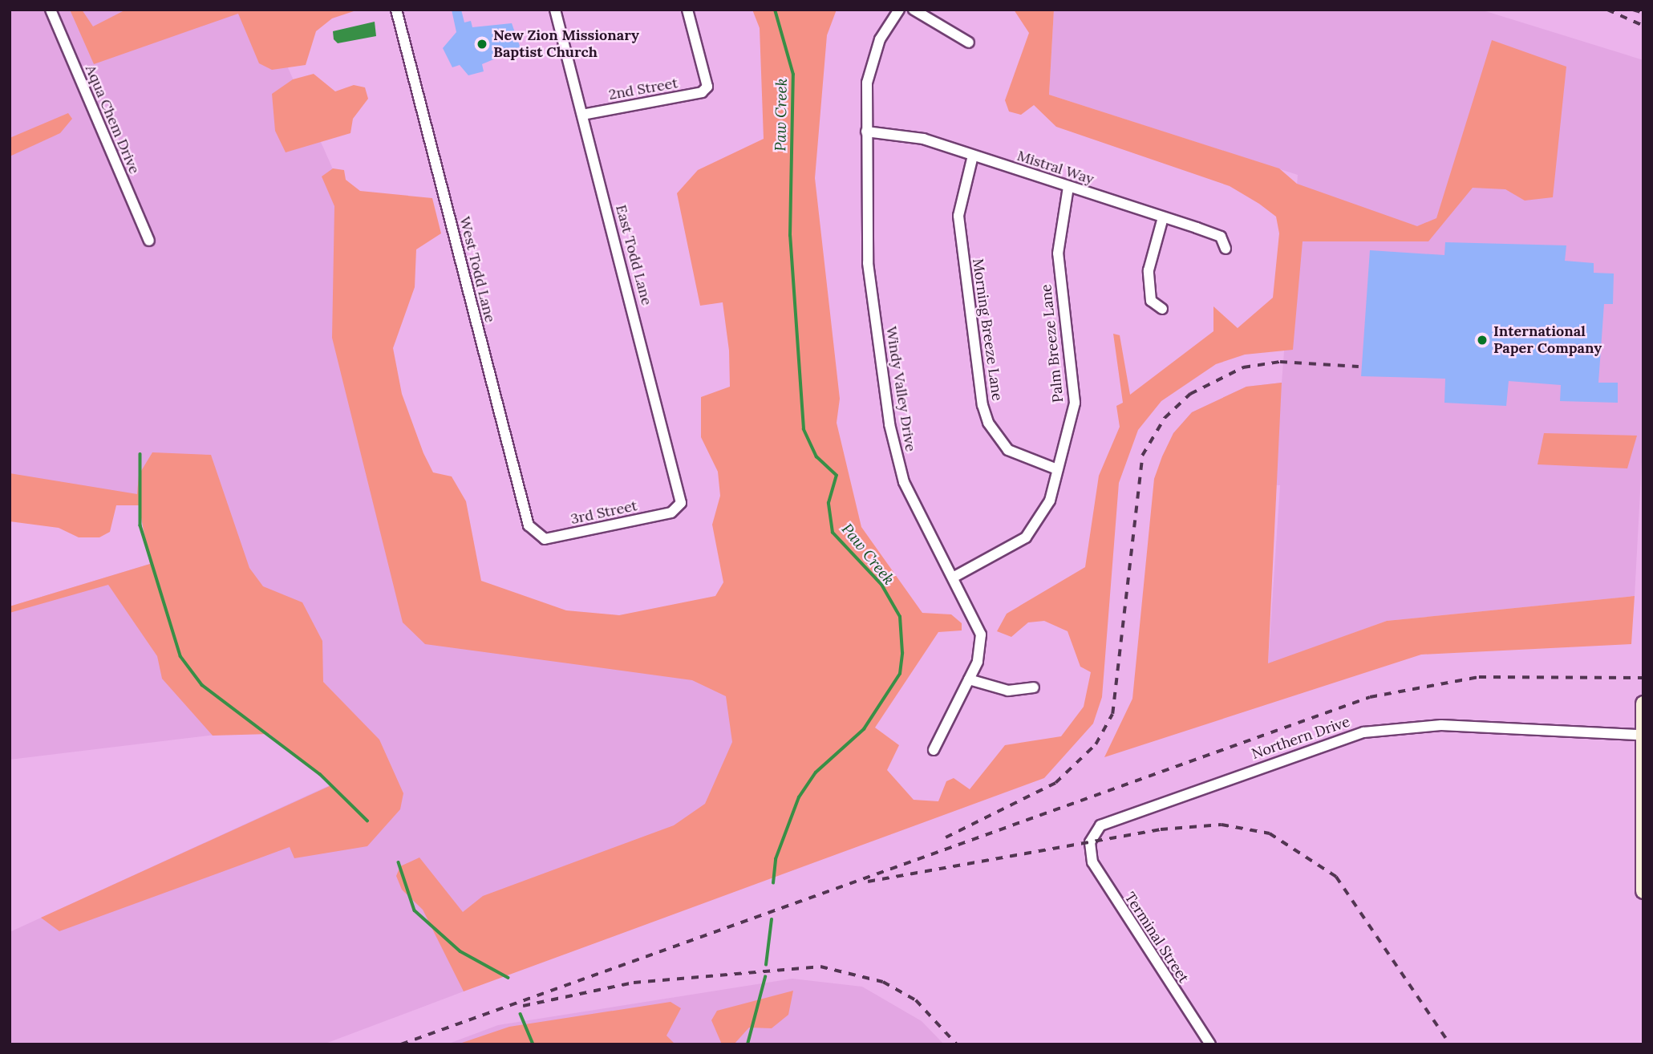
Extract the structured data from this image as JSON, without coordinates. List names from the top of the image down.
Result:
{
  "streets": {
    "street": [
      "2nd Street",
      "Aqua Chem Drive",
      "Mistral Way",
      "East Todd Lane",
      "West Todd Lane",
      "Morning Breeze Lane",
      "Palm Breeze Lane",
      "Windy Valley Drive",
      "3rd Street",
      "Northern Drive",
      "Terminal Street"
    ]
  },
  "crossings": [
    ["2nd Street", "East Todd Lane"],
    ["Mistral Way", "Morning Breeze Lane"],
    ["Mistral Way", "Palm Breeze Lane"],
    ["Mistral Way", "Windy Valley Drive"],
    ["East Todd Lane", "3rd Street"],
    ["West Todd Lane", "3rd Street"],
    ["Morning Breeze Lane", "Palm Breeze Lane"],
    ["Palm Breeze Lane", "Windy Valley Drive"],
    ["Northern Drive", "Terminal Street"]
  ],
  "water": ["Paw Creek"],
  "places": ["New Zion Missionary Baptist Church", "International Paper Company"]
}
